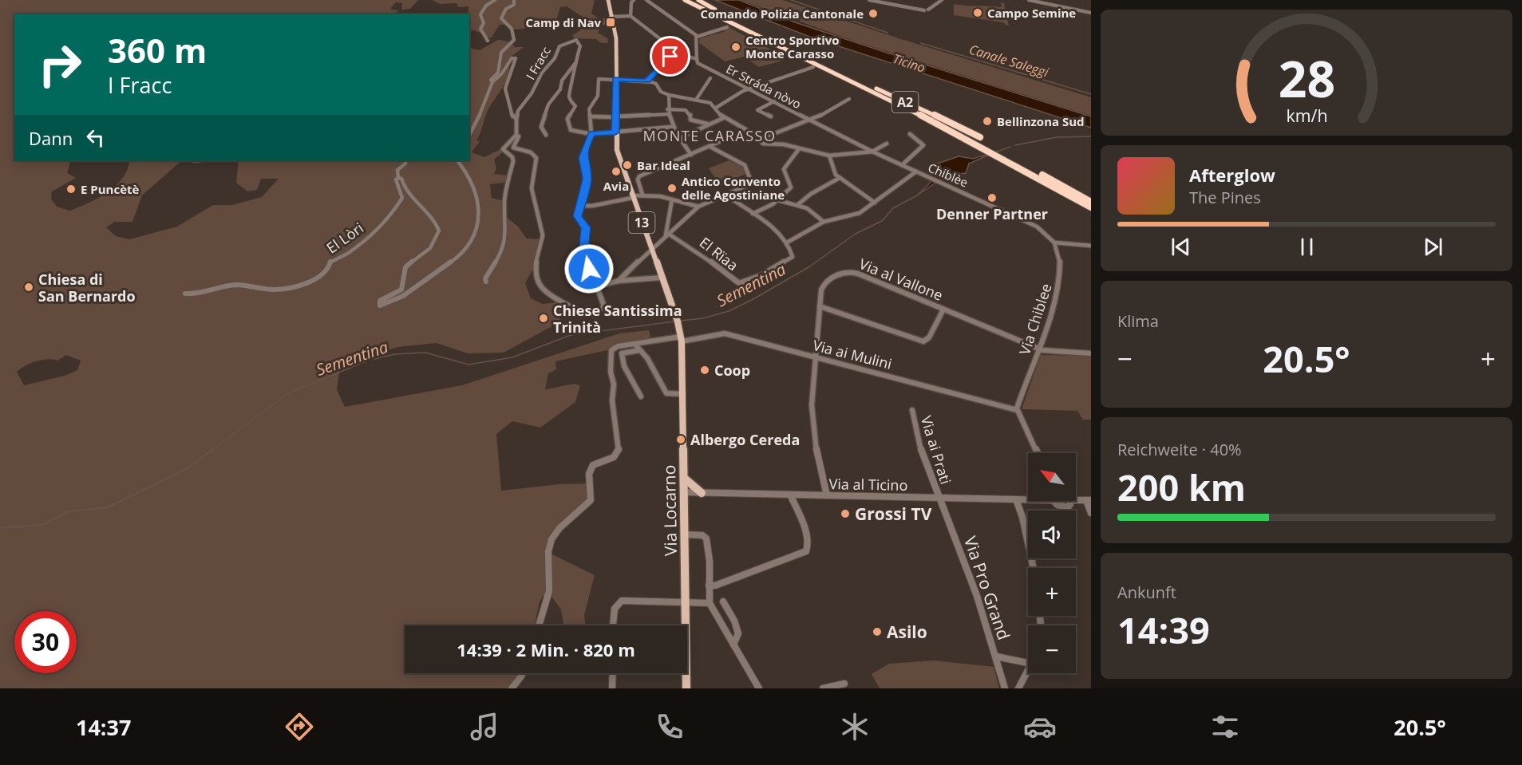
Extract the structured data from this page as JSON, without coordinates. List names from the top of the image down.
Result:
{
  "streets": {
    "highway": ["A2"],
    "main road": ["13", "Via Locarno"],
    "street": [
      "I Fracc",
      "Er Stráda nòvo",
      "Chiblèe",
      "El Lòri",
      "El Rïaa",
      "Via al Vallone",
      "Via Chiblee",
      "Via ai Mulini",
      "Via ai Prati",
      "Via al Ticino",
      "Via Pro Grand"
    ]
  },
  "crossings": [
    ["I Fracc", "13"],
    ["Er Stráda nòvo", "Chiblèe"],
    ["Chiblèe", "Via Chiblee"],
    ["13", "Via ai Mulini"],
    ["13", "Via Locarno"],
    ["Via al Vallone", "Via Chiblee"],
    ["Via al Vallone", "Via ai Mulini"],
    ["Via al Vallone", "Via al Ticino"],
    ["Via Chiblee", "Via ai Mulini"],
    ["Via ai Mulini", "Via Locarno"],
    ["Via ai Prati", "Via al Ticino"],
    ["Via ai Prati", "Via Pro Grand"],
    ["Via al Ticino", "Via Locarno"],
    ["Via al Ticino", "Via Pro Grand"]
  ],
  "districts": ["MONTE CARASSO"],
  "water": ["Canale Saleggi", "Ticino", "Sementina"],
  "places": {
    "other": [
      "Campo Semine",
      "Comando Polizia Cantonale",
      "Centro Sportivo Monte Carasso",
      "Bellinzona Sud",
      "Bar Ideal",
      "Avia",
      "Antico Convento delle Agostiniane",
      "E Puncètè",
      "Denner Partner",
      "Chiesa di San Bernardo",
      "Chiese Santissima Trinità",
      "Coop",
      "Albergo Cereda",
      "Grossi TV",
      "Asilo"
    ],
    "transit": ["Camp di Nav"]
  },
  "north": "top left",
  "page": {
    "turn": ["360 m", "I Fracc"],
    "then": "Dann",
    "song": ["Afterglow", "The Pines"],
    "tile": [
      "Klima",
      ["Reichweite · 40%", "200 km"],
      ["Ankunft", "14:39"]
    ],
    "heat": ["−", "20.5°", "+"],
    "map_buttons": ["+", "−"],
    "limit": "30",
    "trip": "14:39 · 2 Min. · 820 m",
    "tabs": ["14:37", "20.5°"],
    "gauge": ["28", "km/h"]
  }
}
